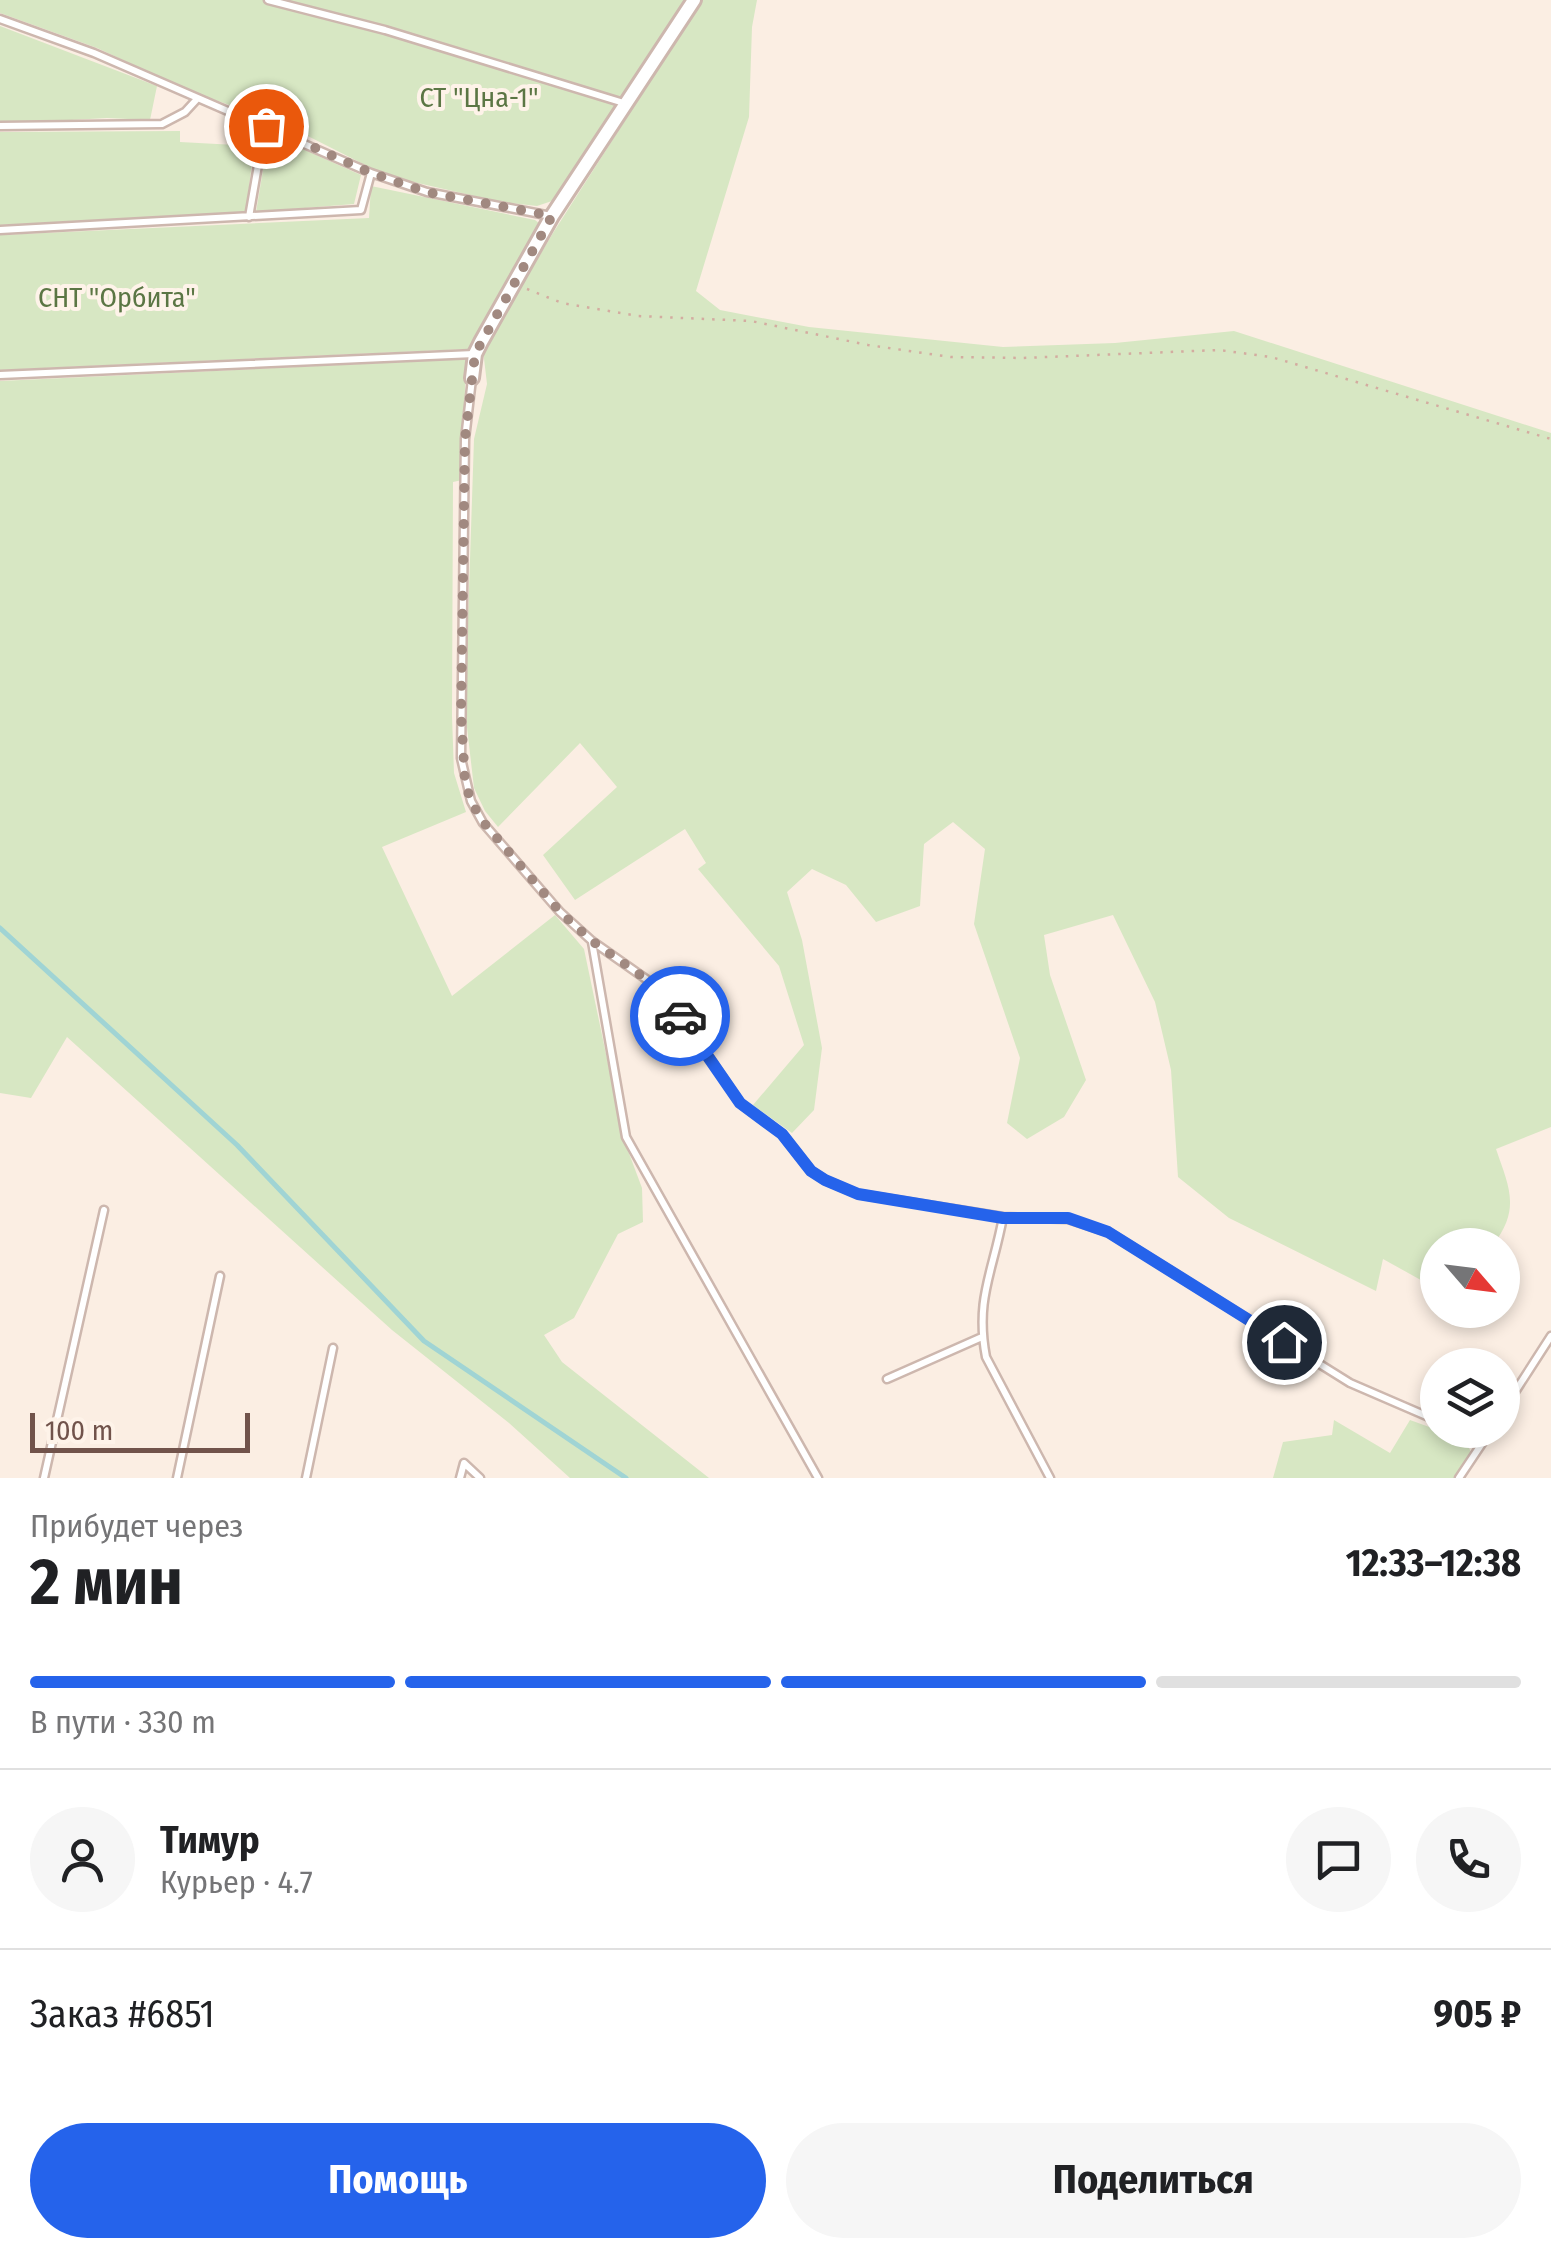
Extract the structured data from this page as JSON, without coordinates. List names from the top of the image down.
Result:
{
  "parks": ["СТ \"Цна-1\"", "CНТ \"Орбита\""],
  "scale_bar": "100 m",
  "north": "bottom right",
  "page": {
    "scale": "100 m",
    "heading": ["2 мин", "Прибудет через", "12:33–12:38"],
    "panel": [
      "Тимур",
      "Курьер · 4.7",
      "Заказ #6851",
      "905 ₽"
    ],
    "bar": "В пути · 330 m",
    "buttons": ["Помощь", "Поделиться"]
  }
}
